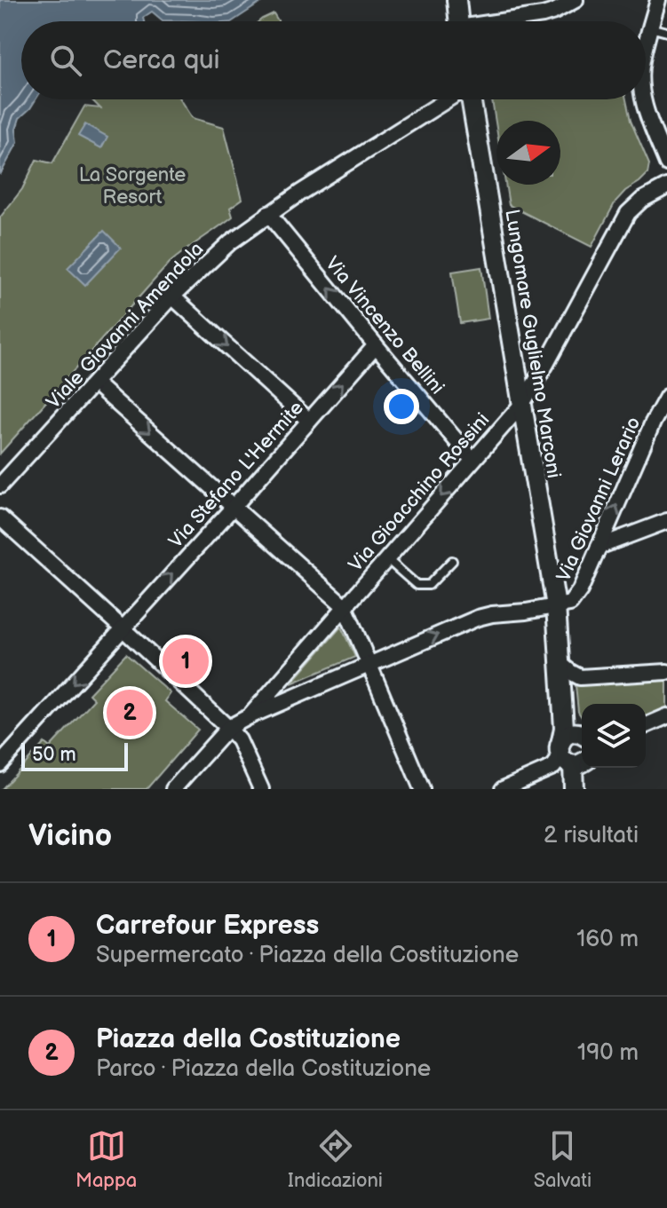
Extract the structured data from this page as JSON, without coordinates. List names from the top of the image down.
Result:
{
  "streets": {
    "street": [
      "Viale Giovanni Amendola",
      "Via Vincenzo Bellini",
      "Lungomare Guglielmo Marconi",
      "Via Stefano L'Hermite",
      "Via Gioacchino Rossini",
      "Via Giovanni Lerario"
    ]
  },
  "crossings": [
    ["Viale Giovanni Amendola", "Via Vincenzo Bellini"],
    ["Via Vincenzo Bellini", "Via Stefano L'Hermite"],
    ["Via Vincenzo Bellini", "Via Gioacchino Rossini"],
    ["Lungomare Guglielmo Marconi", "Via Gioacchino Rossini"],
    ["Lungomare Guglielmo Marconi", "Via Giovanni Lerario"]
  ],
  "one_way": ["Via Giovanni Lerario"],
  "parks": ["La Sorgente Resort"],
  "scale_bar": "50 m",
  "north": "right",
  "page": {
    "search": "Cerca qui",
    "pins": ["1", "2"],
    "scale": "50 m",
    "heading": ["Vicino", "2 risultati"],
    "list": [
      {
        "mark": "1",
        "name": "Carrefour Express",
        "note": "Supermercato · Piazza della Costituzione",
        "value": "160 m"
      },
      {
        "mark": "2",
        "name": "Piazza della Costituzione",
        "note": "Parco · Piazza della Costituzione",
        "value": "190 m"
      }
    ],
    "nav": ["Mappa", "Indicazioni", "Salvati"]
  }
}
